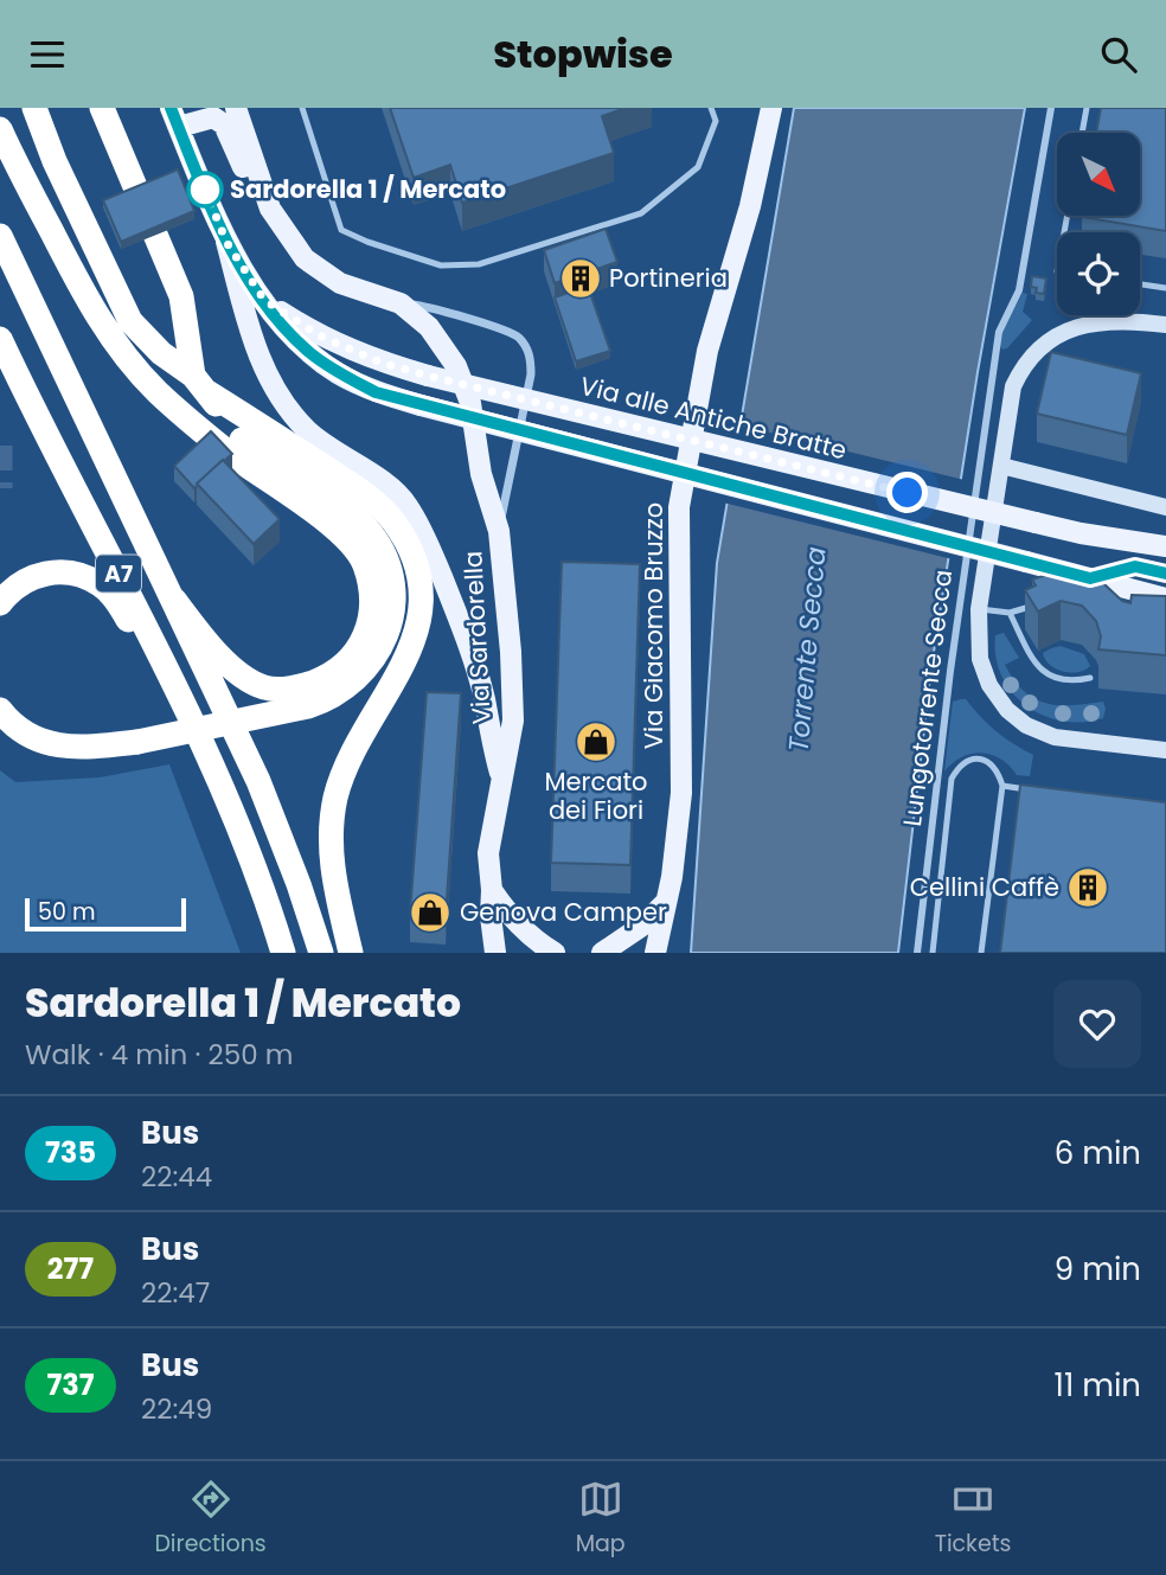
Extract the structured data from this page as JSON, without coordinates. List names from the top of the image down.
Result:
{
  "streets": {
    "highway": ["A7"],
    "main road": ["Via alle Antiche Bratte", "Via Giacomo Bruzzo", "Via Sardorella"],
    "street": ["Lungotorrente Secca"]
  },
  "water": ["Torrente Secca"],
  "places": {
    "other": ["Sardorella 1 / Mercato"],
    "building": ["Portineria", "Cellini Caffè"],
    "shop": ["Mercato dei Fiori", "Genova Camper"]
  },
  "lines": ["bus line 735"],
  "scale_bar": "50 m",
  "north": "bottom right",
  "page": {
    "header": "Stopwise",
    "scale": "50 m",
    "heading": ["Sardorella 1 / Mercato", "Walk · 4 min · 250 m"],
    "list": [
      {
        "mark": "735",
        "name": "Bus",
        "note": "22:44",
        "value": "6 min"
      },
      {
        "mark": "277",
        "name": "Bus",
        "note": "22:47",
        "value": "9 min"
      },
      {
        "mark": "737",
        "name": "Bus",
        "note": "22:49",
        "value": "11 min"
      }
    ],
    "tabs": ["Directions", "Map", "Tickets"]
  }
}
